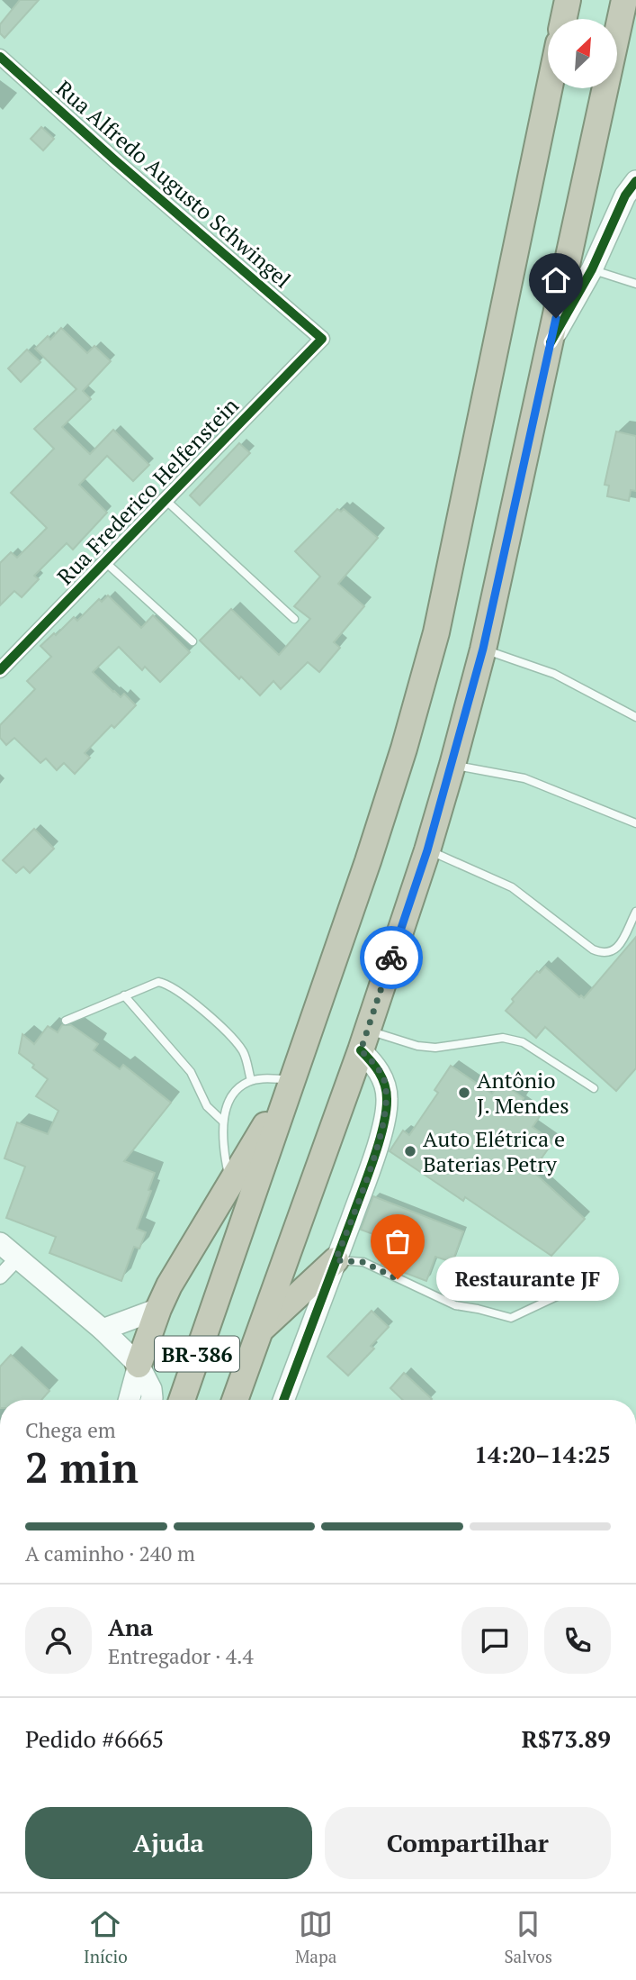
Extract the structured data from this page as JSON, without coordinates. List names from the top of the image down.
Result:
{
  "streets": {
    "highway": ["BR-386"],
    "street": ["Rua Alfredo Augusto Schwingel", "Rua Frederico Helfenstein"]
  },
  "crossings": [
    ["Rua Alfredo Augusto Schwingel", "Rua Frederico Helfenstein"]
  ],
  "places": ["Antônio J. Mendes", "Auto Elétrica e Baterias Petry", "Restaurante JF"],
  "north": "top right",
  "page": {
    "bubble": "Restaurante JF",
    "heading": ["2 min", "Chega em", "14:20–14:25"],
    "panel": [
      "Ana",
      "Entregador · 4.4",
      "Pedido #6665",
      "R$73.89"
    ],
    "bar": "A caminho · 240 m",
    "buttons": ["Ajuda", "Compartilhar"],
    "tabs": ["Início", "Mapa", "Salvos"]
  }
}
